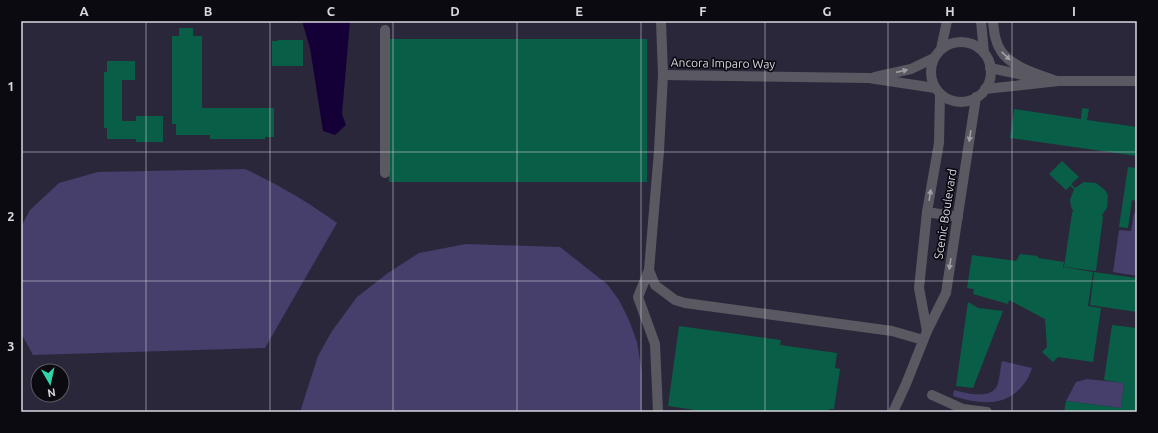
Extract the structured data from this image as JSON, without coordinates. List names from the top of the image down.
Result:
{
  "streets": {
    "street": ["Ancora Imparo Way", "Scenic Boulevard"]
  },
  "crossings": [
    ["Ancora Imparo Way", "Scenic Boulevard"]
  ],
  "north": "bottom",
  "grid": {
    "columns": [
      "A",
      "B",
      "C",
      "D",
      "E",
      "F",
      "G",
      "H",
      "I"
    ],
    "rows": ["1", "2", "3"]
  }
}
